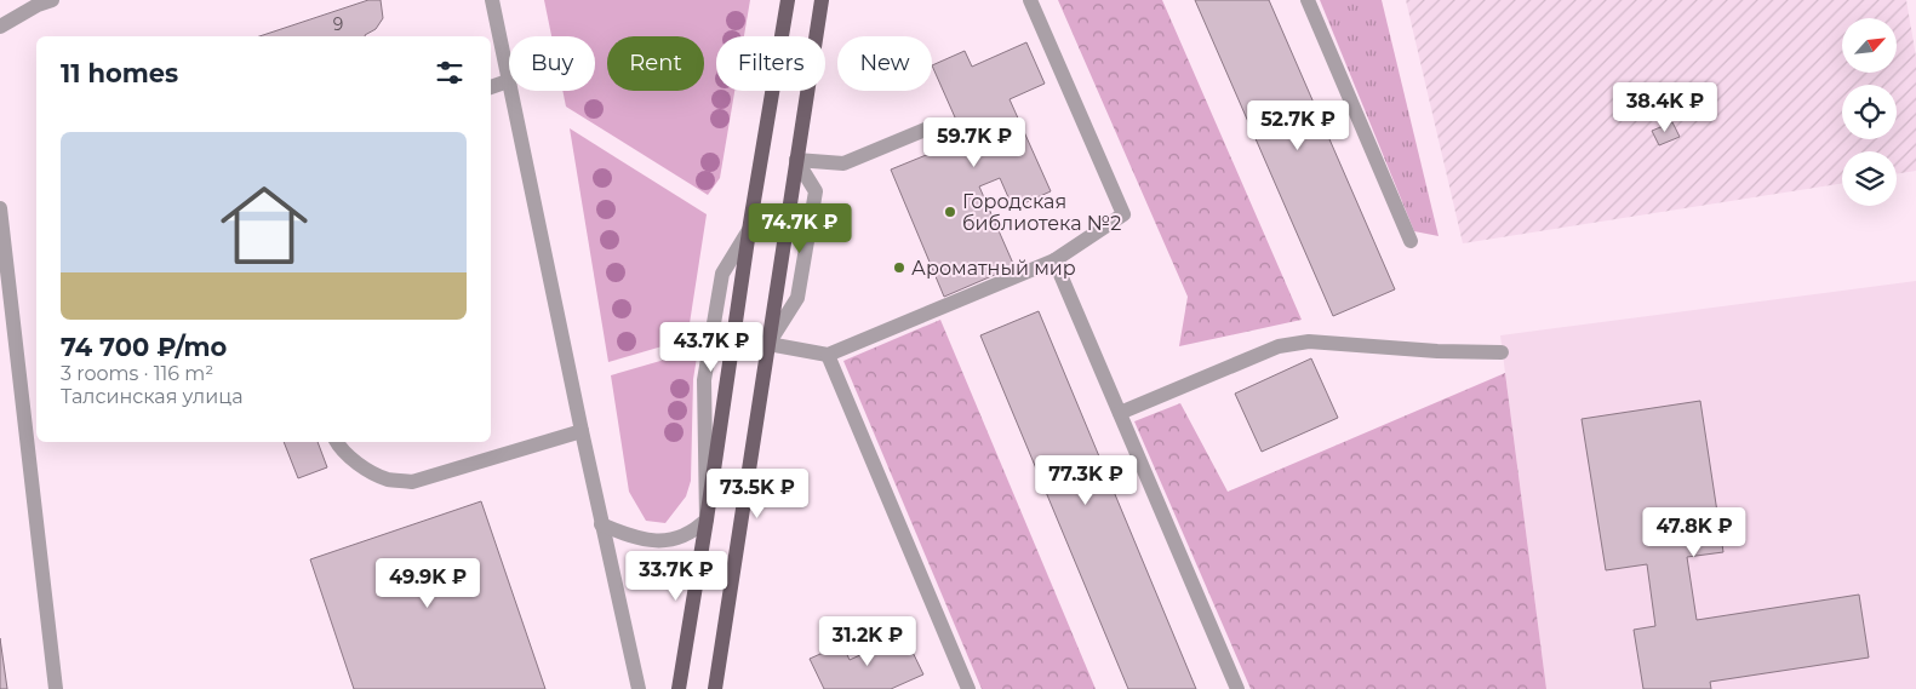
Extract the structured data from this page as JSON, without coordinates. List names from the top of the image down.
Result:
{
  "places": ["Городская библиотека №2", "Ароматный мир"],
  "house_numbers": ["9"],
  "north": "top right",
  "page": {
    "chip": [
      "Buy",
      "Rent",
      "Filters",
      "New"
    ],
    "heading": "11 homes",
    "price": [
      "38.4K ₽",
      "52.7K ₽",
      "59.7K ₽",
      "74.7K ₽",
      "43.7K ₽",
      "77.3K ₽",
      "73.5K ₽",
      "47.8K ₽",
      "33.7K ₽",
      "49.9K ₽",
      "31.2K ₽"
    ],
    "list": [
      {
        "name": "74 700 ₽/mo",
        "note": "3 rooms · 116 m² · Талсинская улица"
      }
    ]
  }
}
